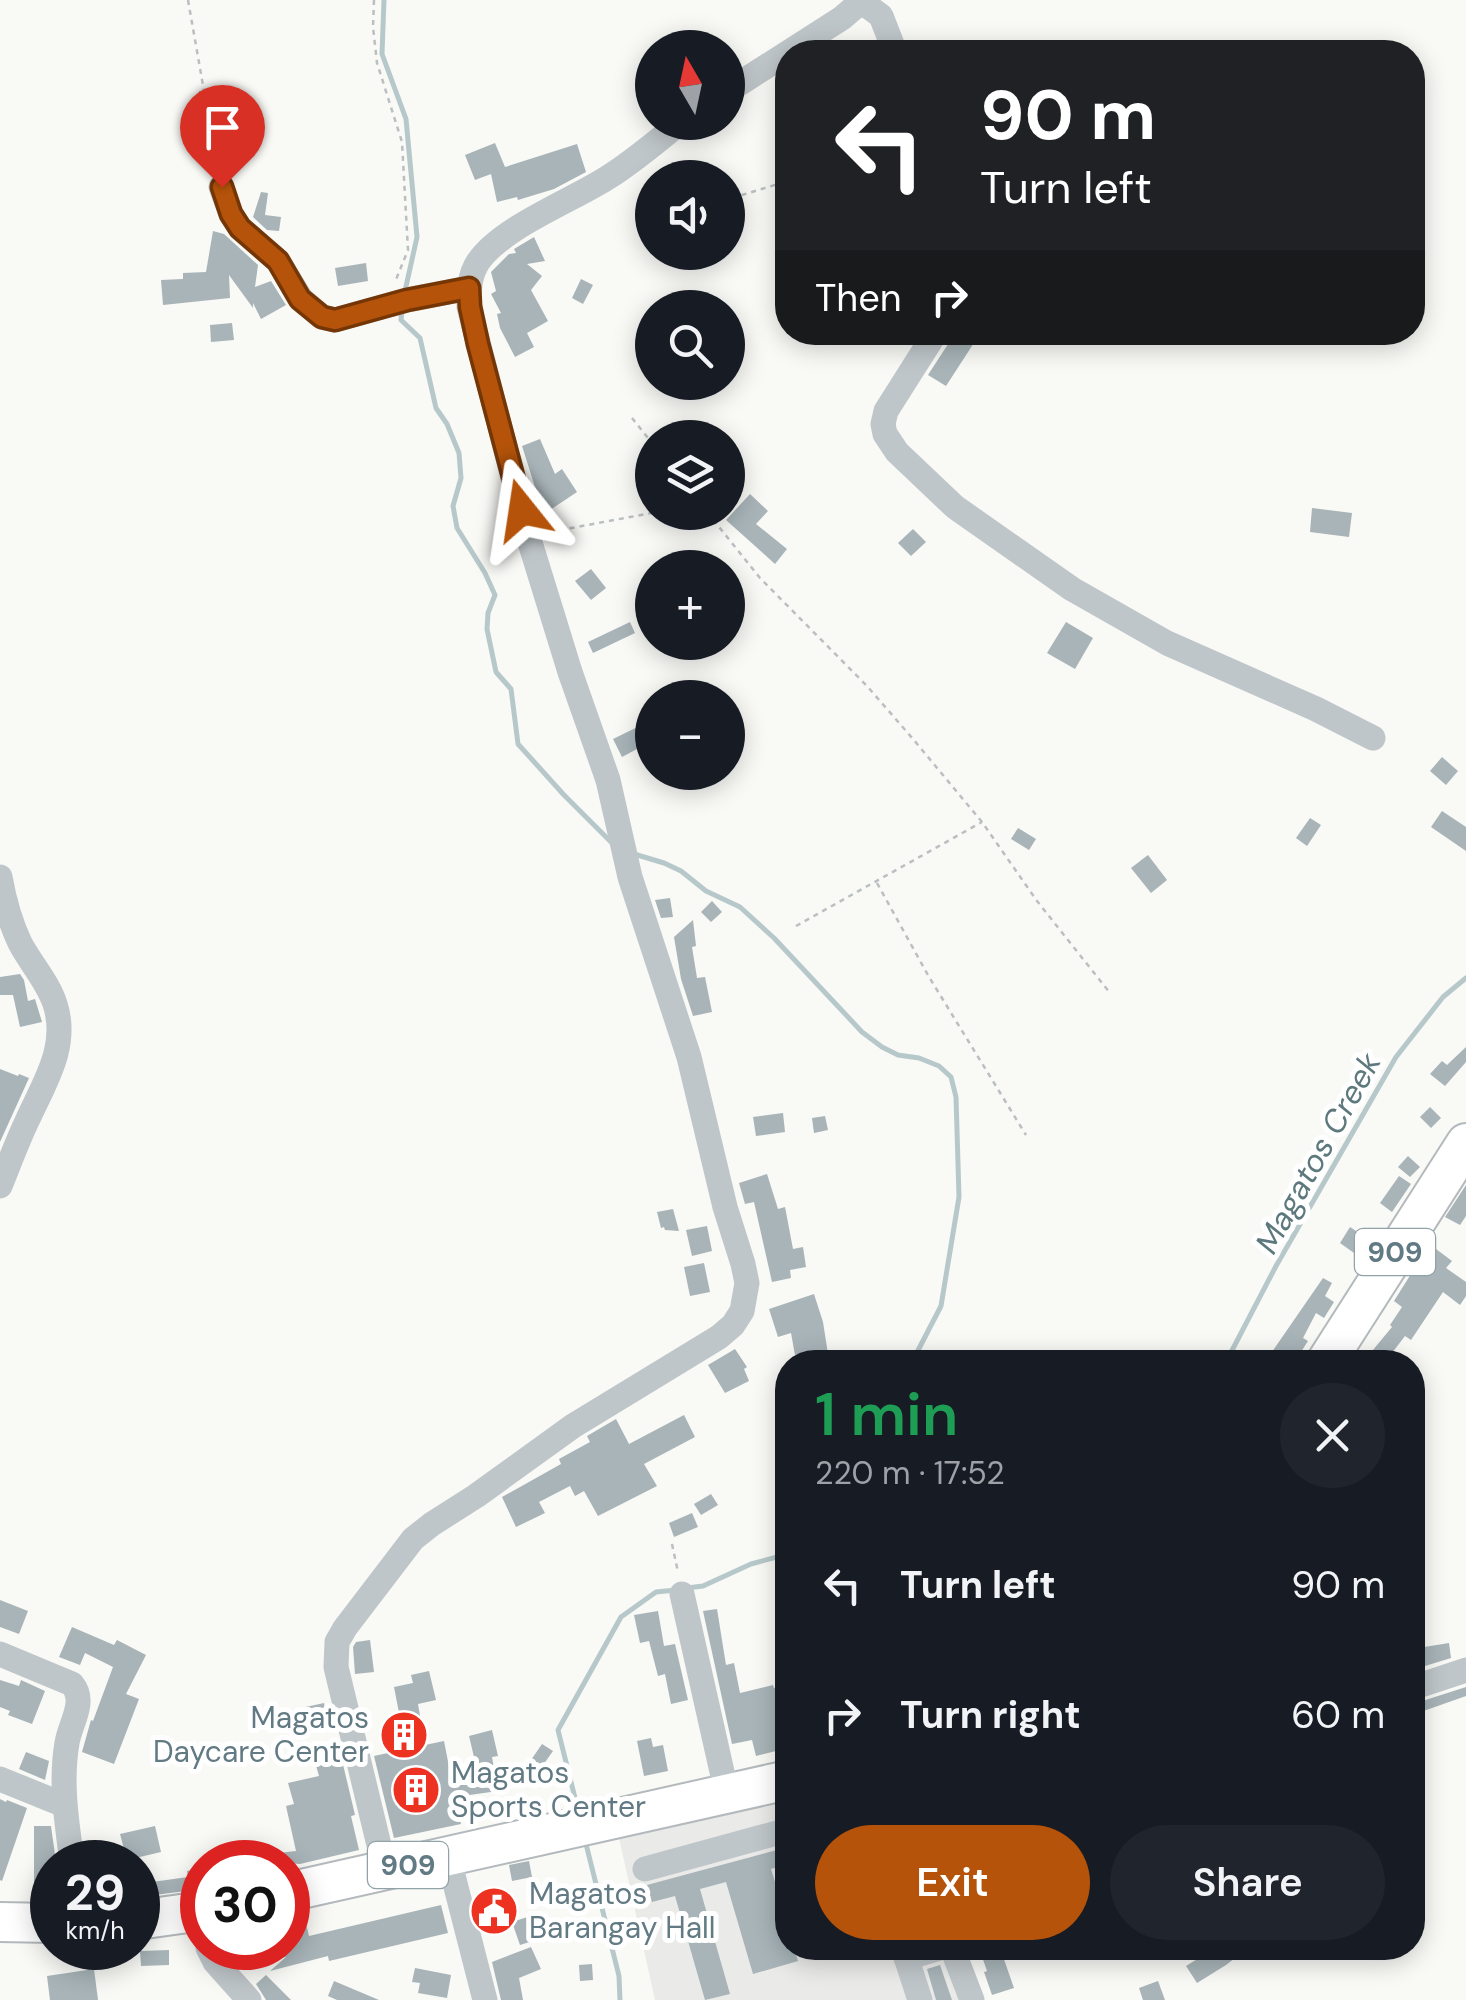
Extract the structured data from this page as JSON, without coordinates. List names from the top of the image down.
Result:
{
  "streets": {
    "highway": ["909"]
  },
  "water": ["Magatos Creek"],
  "places": {
    "building": ["Magatos Daycare Center", "Magatos Sports Center"],
    "public building": ["Magatos Barangay Hall"]
  },
  "north": "top",
  "page": {
    "map_buttons": ["+", "−"],
    "turn": ["90 m", "Turn left"],
    "then": "Then",
    "heading": ["1 min", "220 m · 17:52"],
    "list": [
      {
        "name": "Turn left",
        "value": "90 m"
      },
      {
        "name": "Turn right",
        "value": "60 m"
      }
    ],
    "buttons": ["Exit", "Share"],
    "speed": "29 km/h",
    "limit": "30"
  }
}
